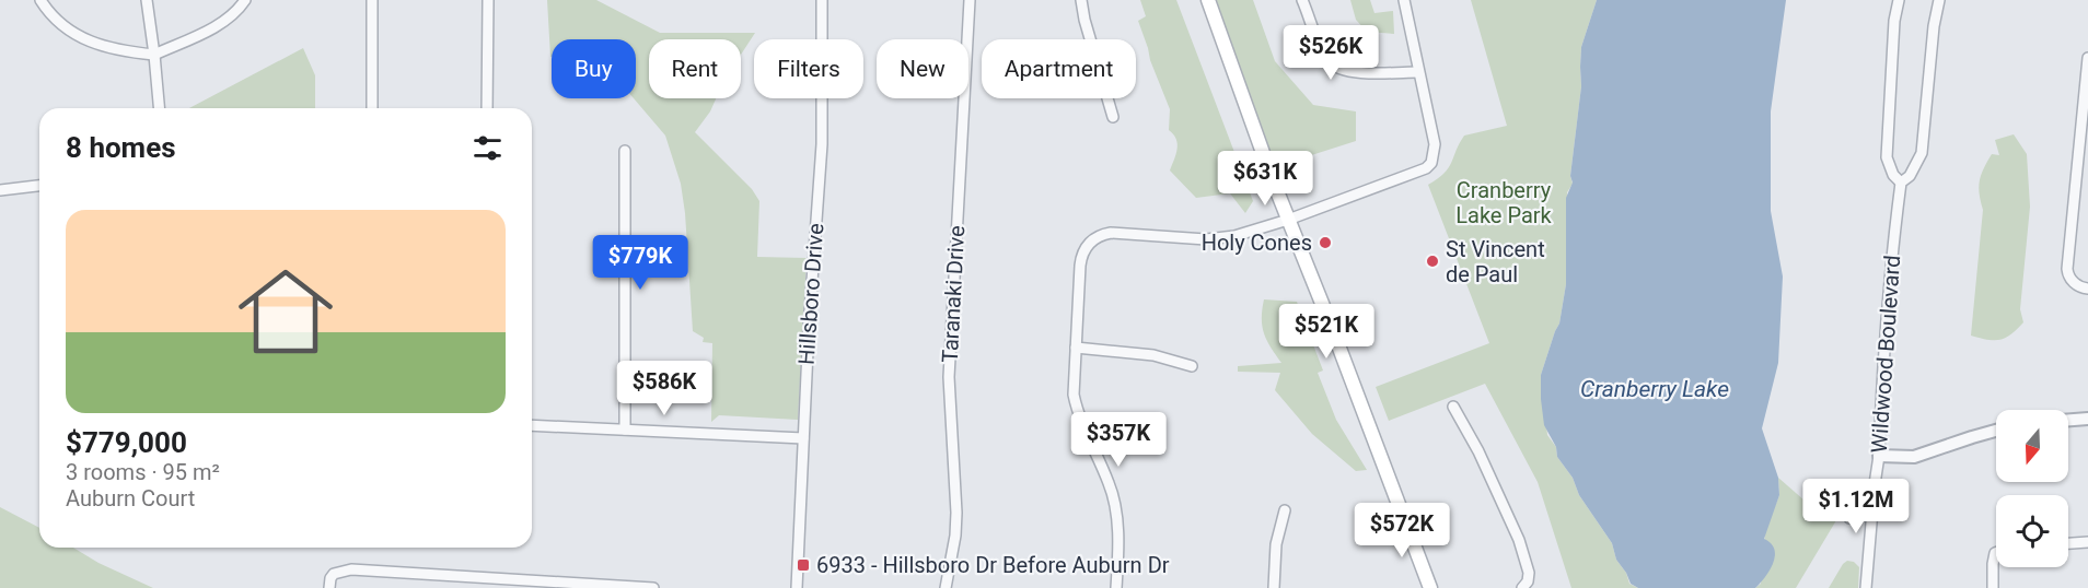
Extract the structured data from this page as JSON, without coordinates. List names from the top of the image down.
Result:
{
  "streets": {
    "street": ["Hillsboro Drive", "Taranaki Drive", "Wildwood Boulevard"]
  },
  "water": ["Cranberry Lake"],
  "parks": ["Cranberry Lake Park"],
  "places": {
    "other": ["Holy Cones", "St Vincent de Paul"],
    "transit": ["6933 - Hillsboro Dr Before Auburn Dr"]
  },
  "north": "bottom",
  "page": {
    "price": [
      "$526K",
      "$631K",
      "$779K",
      "$521K",
      "$586K",
      "$357K",
      "$1.12M",
      "$572K"
    ],
    "chip": [
      "Buy",
      "Rent",
      "Filters",
      "New",
      "Apartment"
    ],
    "heading": "8 homes",
    "list": [
      {
        "name": "$779,000",
        "note": "3 rooms · 95 m² · Auburn Court"
      }
    ]
  }
}
